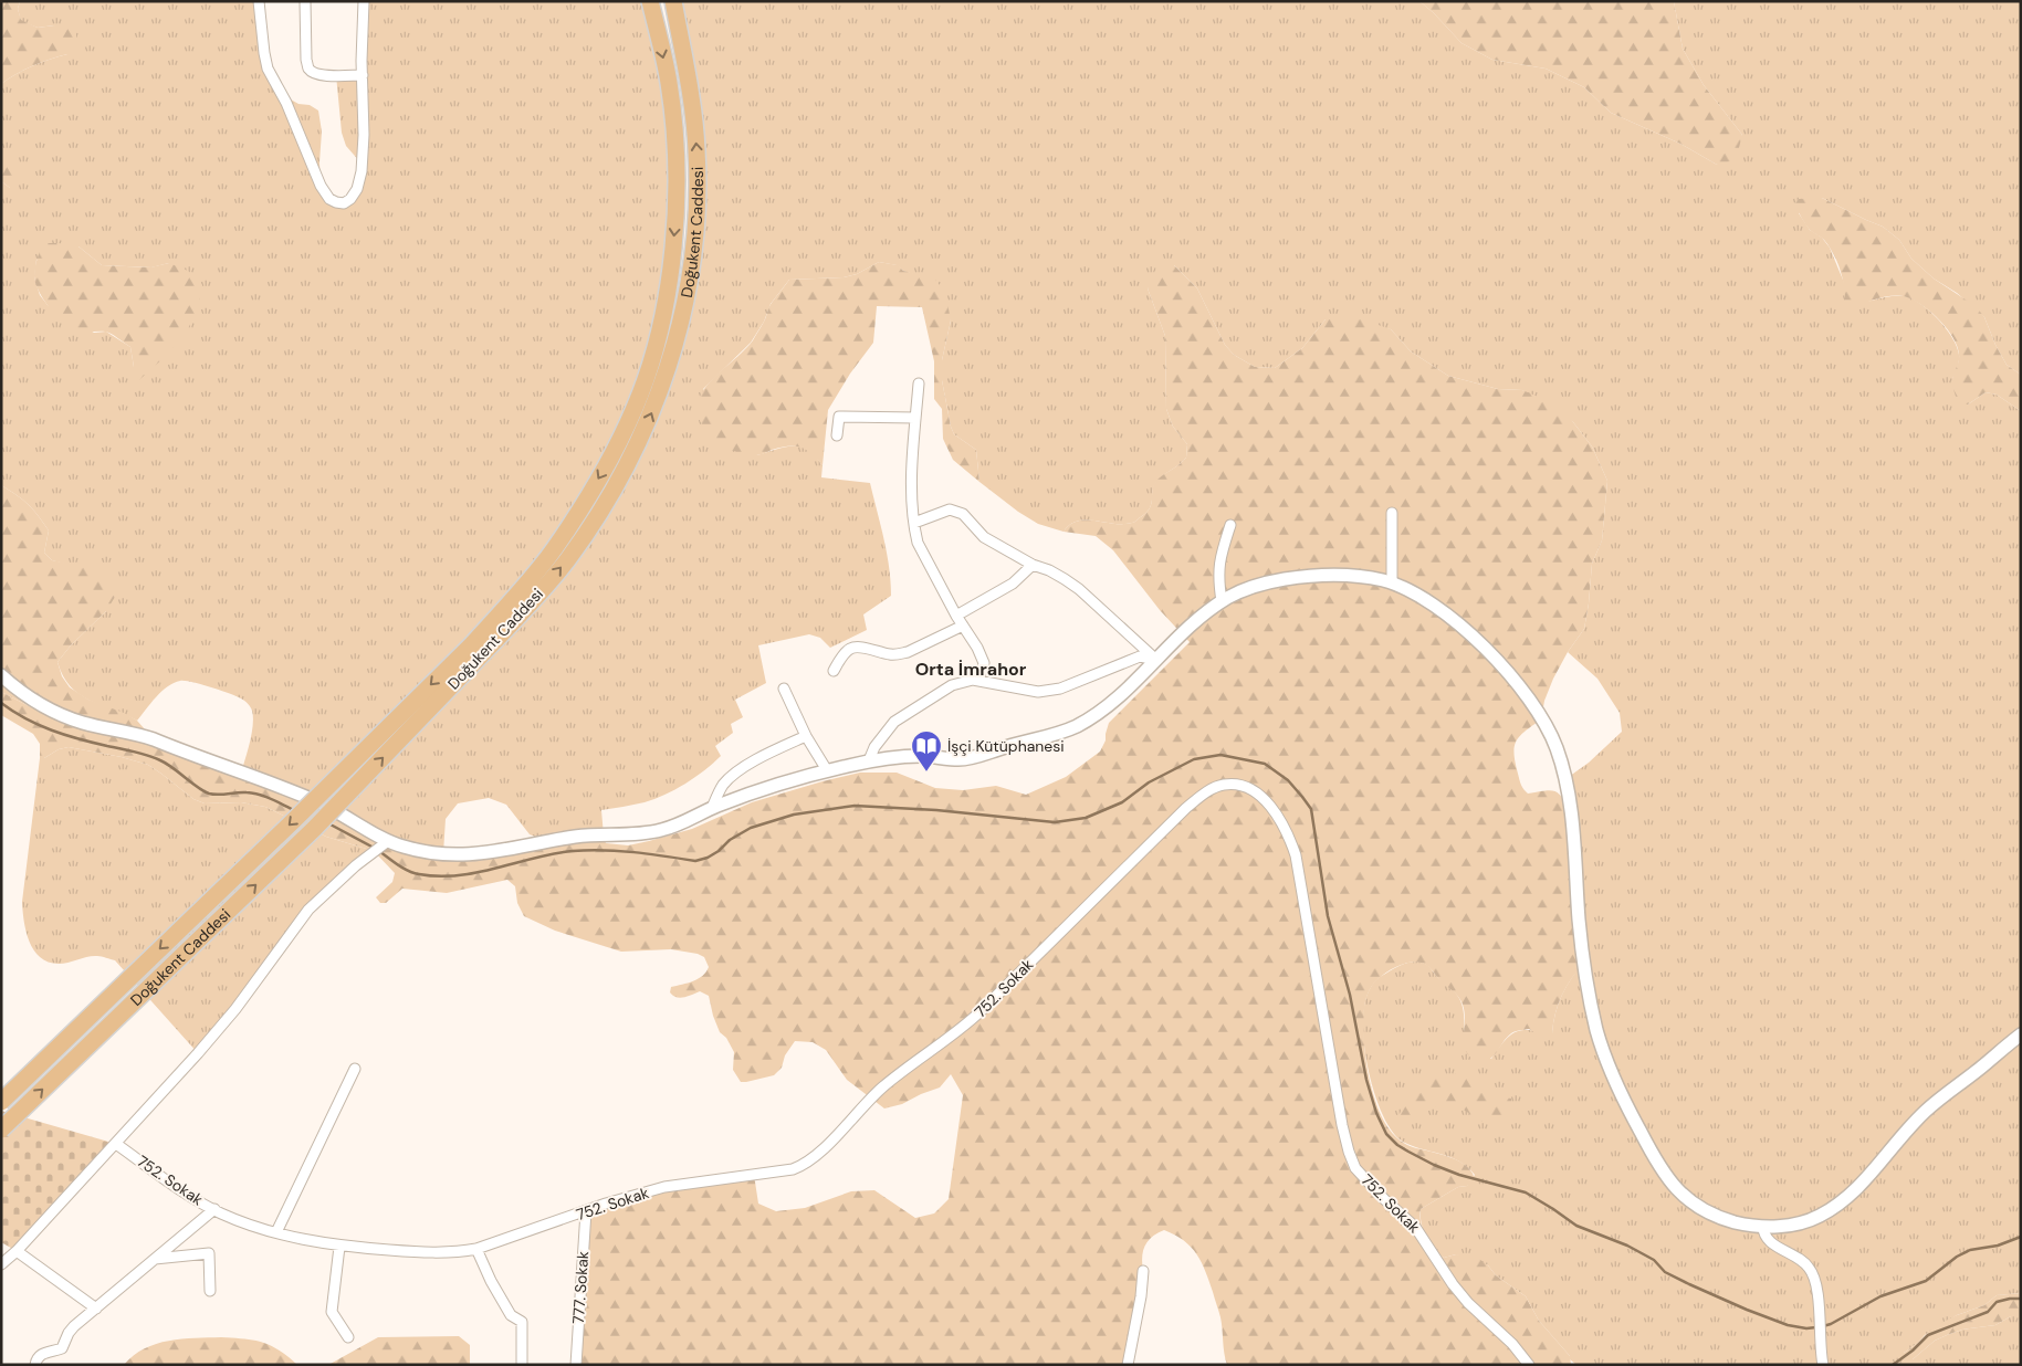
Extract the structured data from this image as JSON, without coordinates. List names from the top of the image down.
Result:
{
  "streets": {
    "main road": ["Doğukent Caddesi"],
    "street": ["752. Sokak", "777. Sokak"]
  },
  "crossings": [
    ["752. Sokak", "777. Sokak"]
  ],
  "districts": ["Orta İmrahor"],
  "places": {
    "library": ["İşçi Kütüphanesi"]
  }
}
